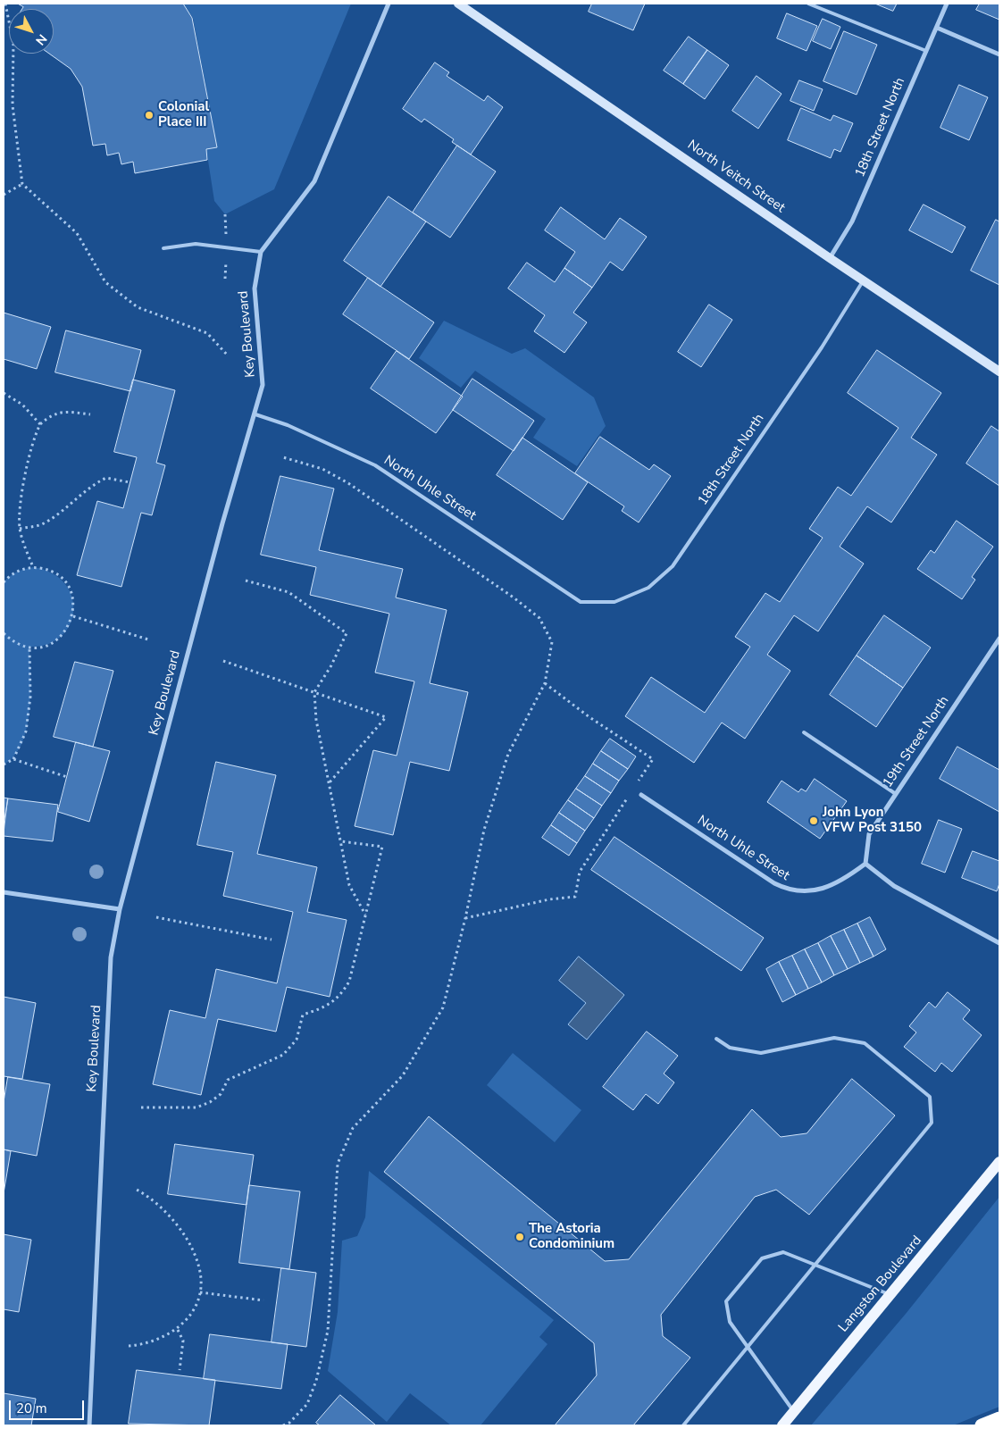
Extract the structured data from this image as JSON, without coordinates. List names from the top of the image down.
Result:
{
  "streets": {
    "main road": ["North Veitch Street", "Langston Boulevard"],
    "street": [
      "18th Street North",
      "Key Boulevard",
      "North Uhle Street",
      "19th Street North"
    ]
  },
  "crossings": [
    ["18th Street North", "North Veitch Street"],
    ["18th Street North", "North Uhle Street"],
    ["Key Boulevard", "North Uhle Street"],
    ["North Uhle Street", "19th Street North"]
  ],
  "places": ["Colonial Place III", "John Lyon VFW Post 3150", "The Astoria Condominium"],
  "scale_bar": "20 m",
  "north": "bottom right"
}
